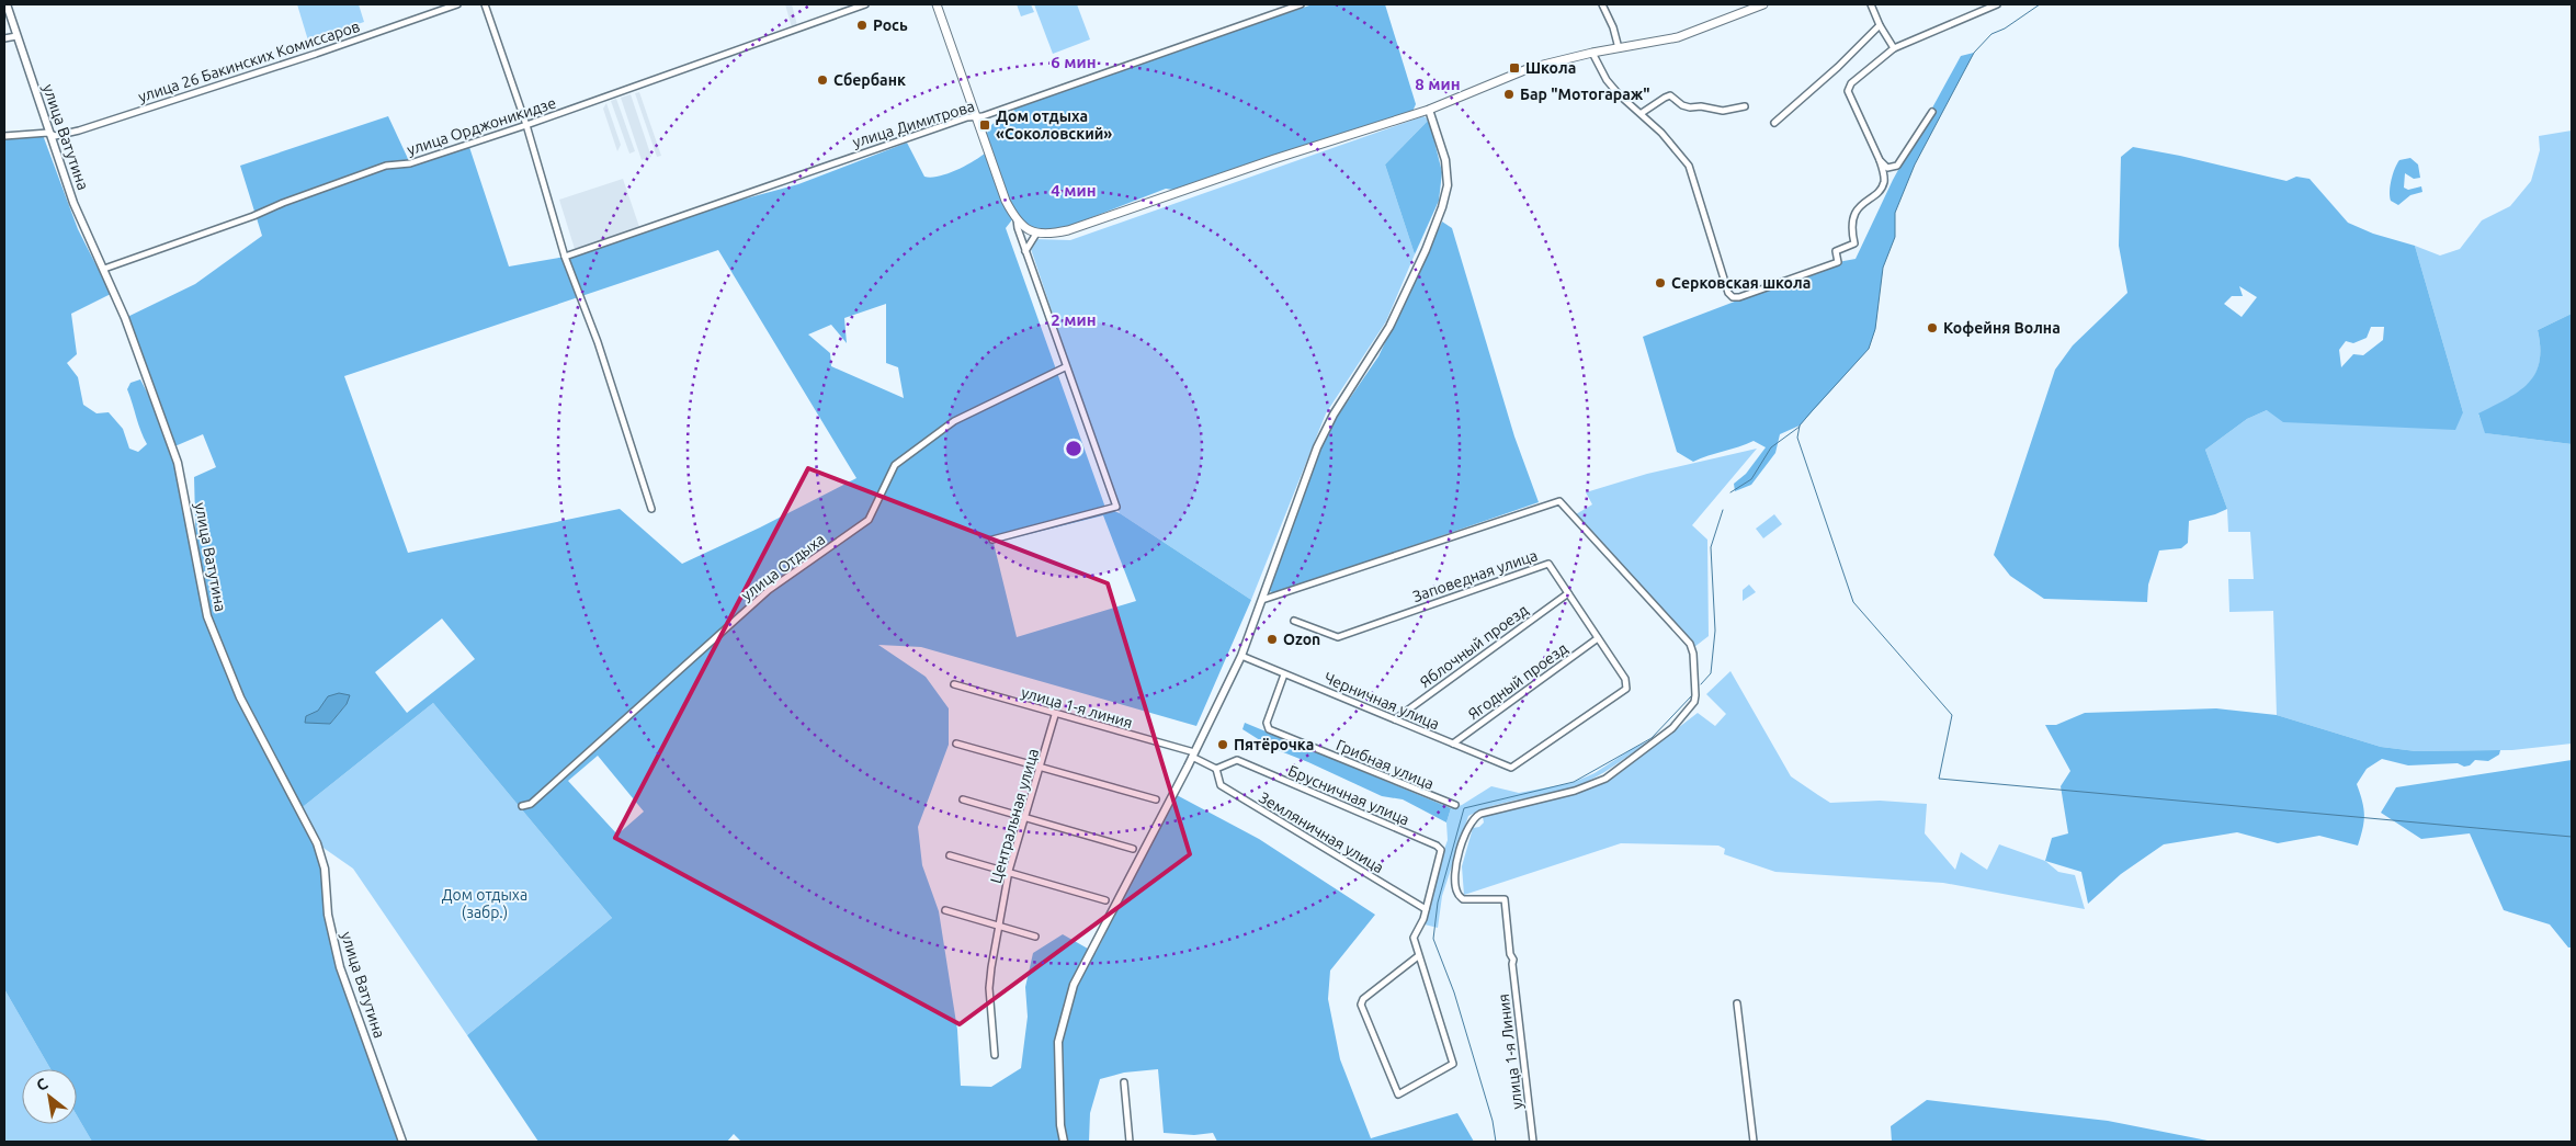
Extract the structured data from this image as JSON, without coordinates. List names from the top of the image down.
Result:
{
  "streets": {
    "street": [
      "улица 26 Бакинских Комиссаров",
      "улица Димитрова",
      "улица Орджоникидзе",
      "улица Ватутина",
      "улица Отдыха",
      "Заповедная улица",
      "Яблочный проезд",
      "Ягодный проезд",
      "Черничная улица",
      "улица 1-я линия",
      "Грибная улица",
      "Брусничная улица",
      "Центральная улица",
      "Земляничная улица",
      "улица 1-я Линия"
    ]
  },
  "crossings": [
    ["улица 26 Бакинских Комиссаров", "улица Ватутина"],
    ["улица Орджоникидзе", "улица Ватутина"],
    ["Заповедная улица", "Яблочный проезд"],
    ["Заповедная улица", "Ягодный проезд"],
    ["Заповедная улица", "Черничная улица"],
    ["Яблочный проезд", "Черничная улица"],
    ["Ягодный проезд", "Черничная улица"],
    ["Черничная улица", "Грибная улица"],
    ["улица 1-я линия", "Брусничная улица"],
    ["улица 1-я линия", "Центральная улица"],
    ["улица 1-я линия", "Земляничная улица"],
    ["Брусничная улица", "Земляничная улица"]
  ],
  "parks": ["Дом отдыха (забр.)"],
  "places": {
    "other": [
      "Рось",
      "Сбербанк",
      "Бар \"Мотогараж\"",
      "Серковская школа",
      "Кофейня Волна",
      "Ozon",
      "Пятёрочка"
    ],
    "transit": ["Школа", "Дом отдыха «Соколовский»"]
  },
  "north": "top left",
  "rings": [
    "6 мин",
    "8 мин",
    "4 мин",
    "2 мин"
  ]
}
